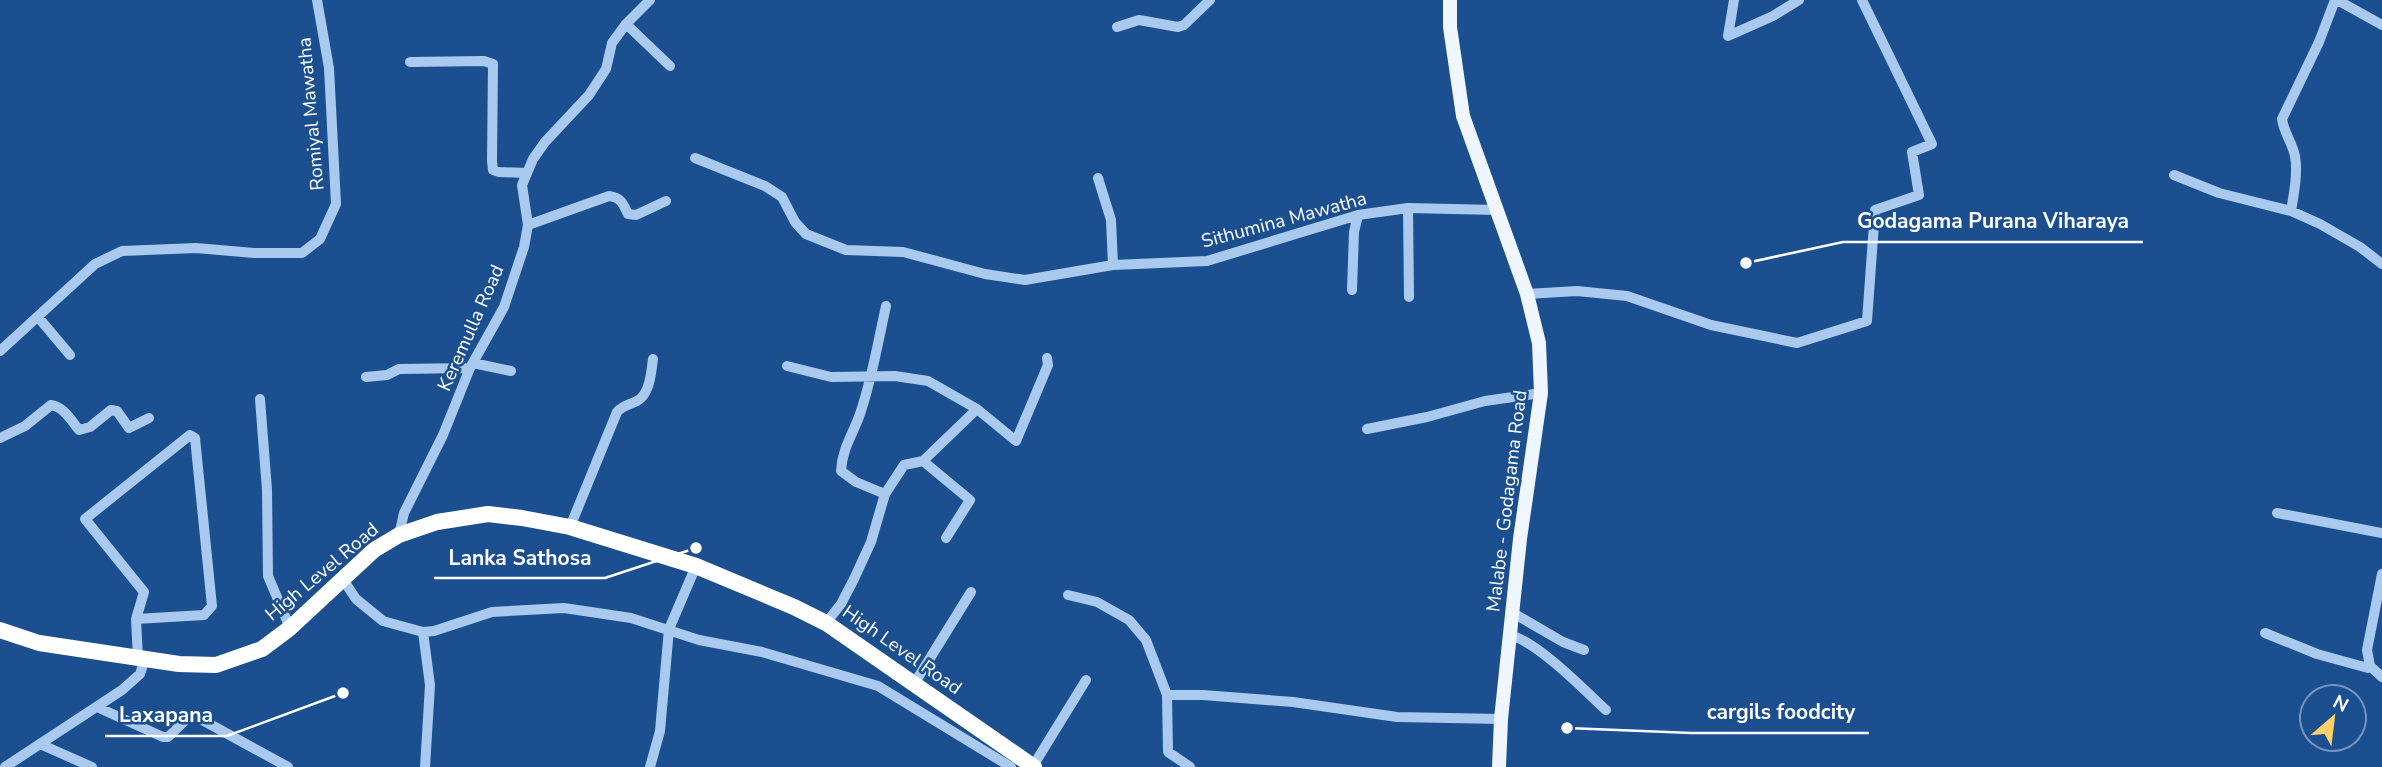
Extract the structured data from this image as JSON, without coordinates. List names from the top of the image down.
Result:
{
  "streets": {
    "highway": ["High Level Road"],
    "main road": ["Malabe - Godagama Road"],
    "street": ["Romiyal Mawatha", "Sithumina Mawatha", "Keremulla Road"]
  },
  "crossings": [
    ["Sithumina Mawatha", "Malabe - Godagama Road"],
    ["Keremulla Road", "High Level Road"]
  ],
  "places": [
    "Godagama Purana Viharaya",
    "Lanka Sathosa",
    "Laxapana",
    "cargils foodcity"
  ],
  "north": "top right"
}
